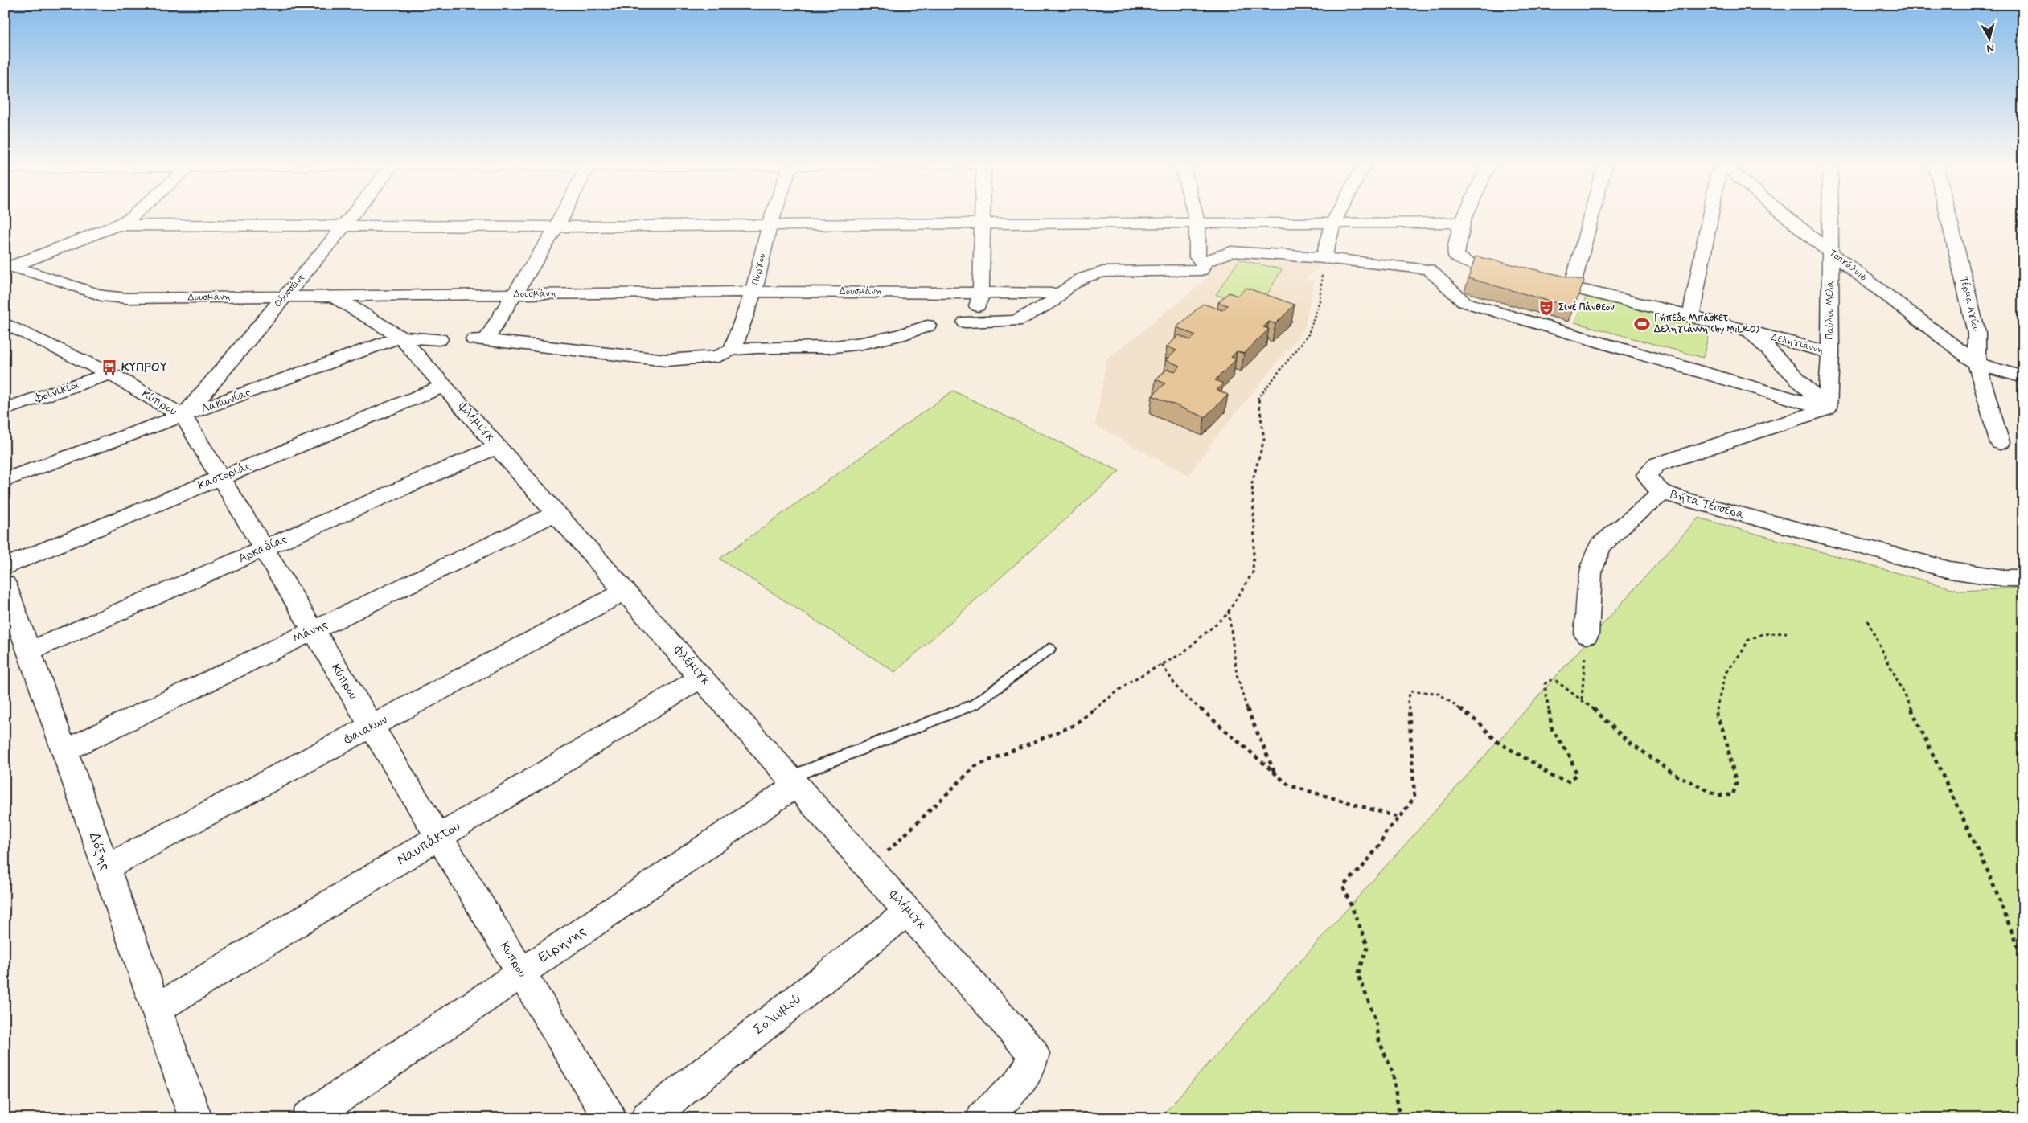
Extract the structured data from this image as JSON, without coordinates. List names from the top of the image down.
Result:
{
  "streets": {
    "street": [
      "Τσακάλωφ",
      "Πύργου",
      "Οδυσσέως",
      "Δουσμάνη",
      "Τέρμα Αγίου",
      "Παύλου Μελά",
      "Δεληγιάννη",
      "Φοινικίου",
      "Λακωνίας",
      "Κύπρου",
      "Φλέμιγκ",
      "Καστοριάς",
      "Βήτα Τέσσερα",
      "Αρκαδίας",
      "Μάνης",
      "Φαιάκων",
      "Ναυπάκτου",
      "Δόξης",
      "Ειρήνης",
      "Σολωμού"
    ]
  },
  "crossings": [
    ["Τσακάλωφ", "Τέρμα Αγίου"],
    ["Τσακάλωφ", "Παύλου Μελά"],
    ["Πύργου", "Δουσμάνη"],
    ["Οδυσσέως", "Δουσμάνη"],
    ["Οδυσσέως", "Λακωνίας"],
    ["Οδυσσέως", "Κύπρου"],
    ["Δουσμάνη", "Φλέμιγκ"],
    ["Παύλου Μελά", "Δεληγιάννη"],
    ["Παύλου Μελά", "Βήτα Τέσσερα"],
    ["Φοινικίου", "Κύπρου"],
    ["Λακωνίας", "Κύπρου"],
    ["Λακωνίας", "Φλέμιγκ"],
    ["Κύπρου", "Καστοριάς"],
    ["Κύπρου", "Αρκαδίας"],
    ["Κύπρου", "Μάνης"],
    ["Κύπρου", "Φαιάκων"],
    ["Κύπρου", "Ναυπάκτου"],
    ["Κύπρου", "Ειρήνης"],
    ["Φλέμιγκ", "Καστοριάς"],
    ["Φλέμιγκ", "Αρκαδίας"],
    ["Φλέμιγκ", "Μάνης"],
    ["Φλέμιγκ", "Φαιάκων"],
    ["Φλέμιγκ", "Ναυπάκτου"],
    ["Φλέμιγκ", "Ειρήνης"],
    ["Φλέμιγκ", "Σολωμού"],
    ["Αρκαδίας", "Δόξης"],
    ["Μάνης", "Δόξης"],
    ["Φαιάκων", "Δόξης"],
    ["Ναυπάκτου", "Δόξης"]
  ],
  "places": {
    "theatre": ["Σινέ Πάνθεον"],
    "sports": ["Γήπεδο Μπάσκετ Δεληγιάννη (by MiLKO)"],
    "bus stop": ["ΚΥΠΡΟΥ"]
  },
  "north": "bottom"
}
